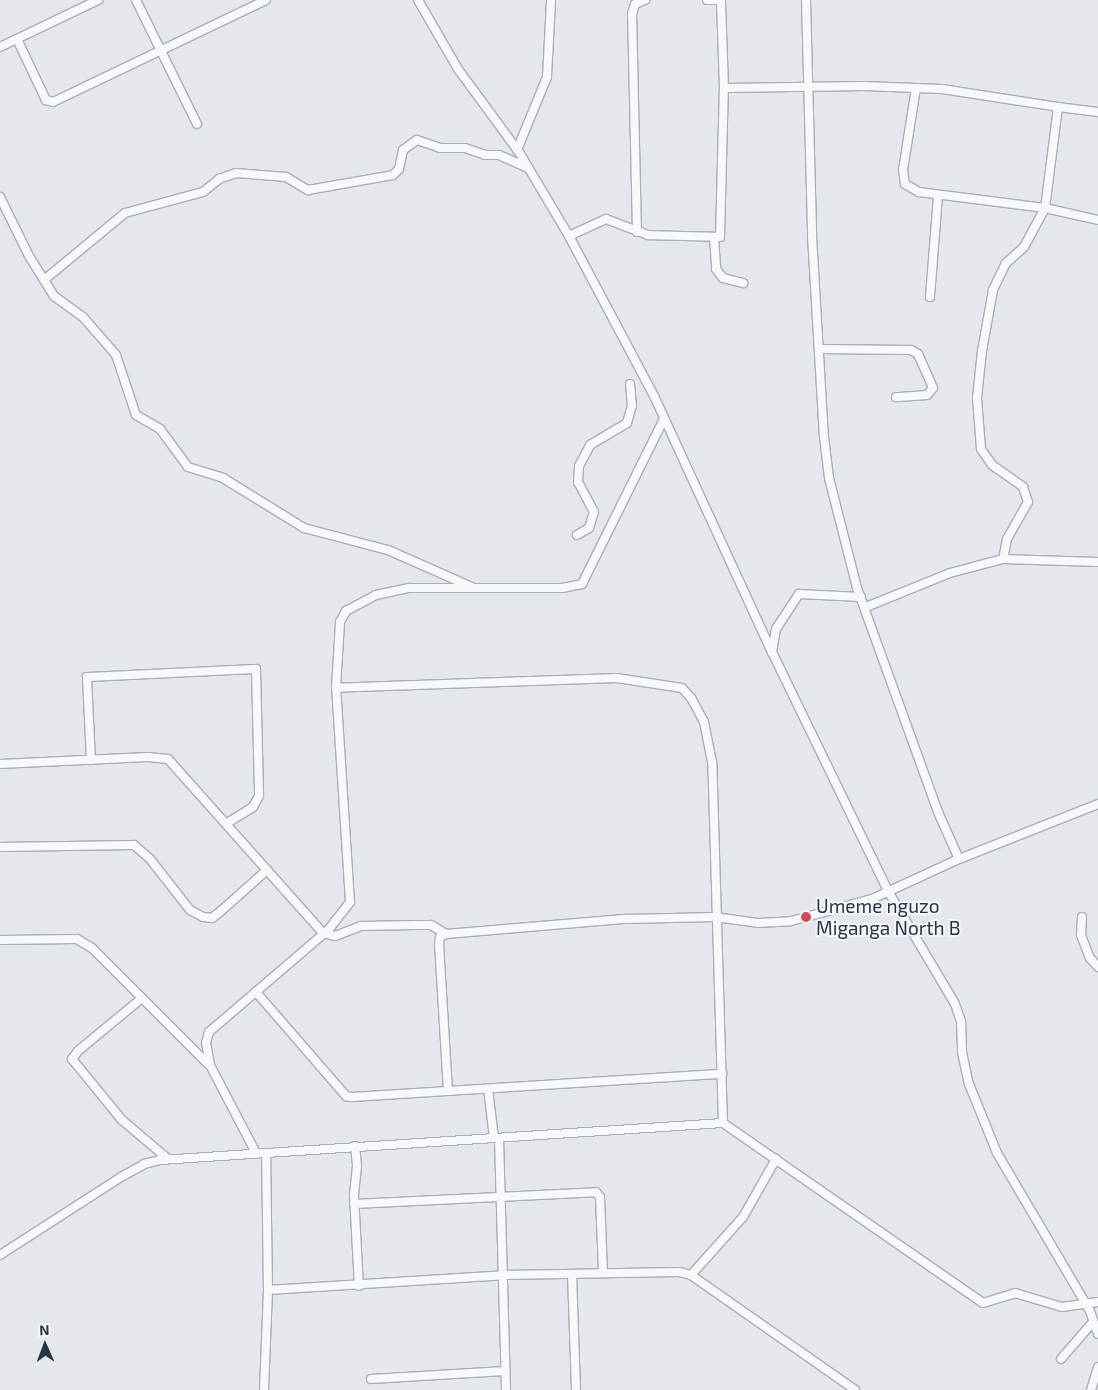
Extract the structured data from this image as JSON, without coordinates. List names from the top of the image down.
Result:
{
  "places": ["Umeme nguzo Miganga North B"],
  "north": "top"
}
